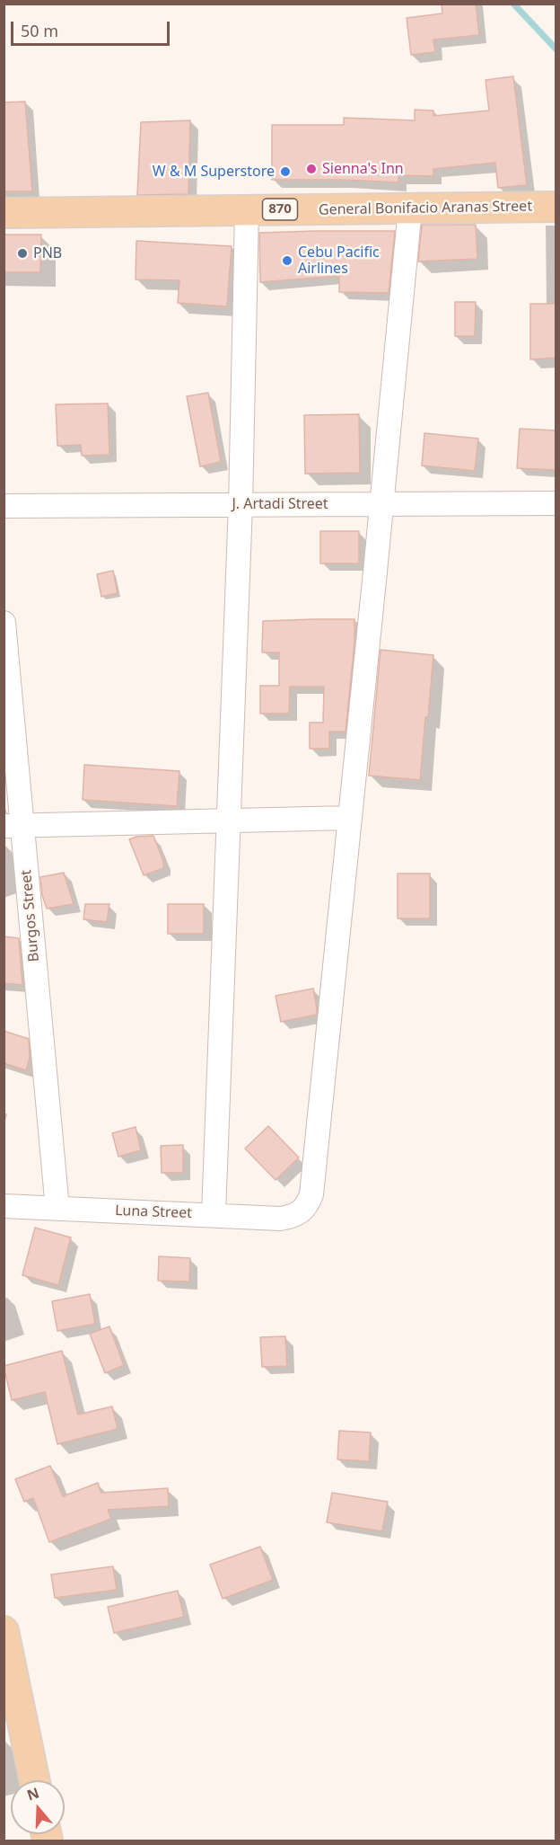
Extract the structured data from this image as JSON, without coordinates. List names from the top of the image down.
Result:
{
  "streets": {
    "main road": ["General Bonifacio Aranas Street", "870"],
    "street": ["J. Artadi Street", "Burgos Street", "Luna Street"]
  },
  "crossings": [
    ["Burgos Street", "Luna Street"]
  ],
  "places": [
    "Sienna's Inn",
    "W & M Superstore",
    "PNB",
    "Cebu Pacific Airlines"
  ],
  "scale_bar": "50 m",
  "north": "top"
}
